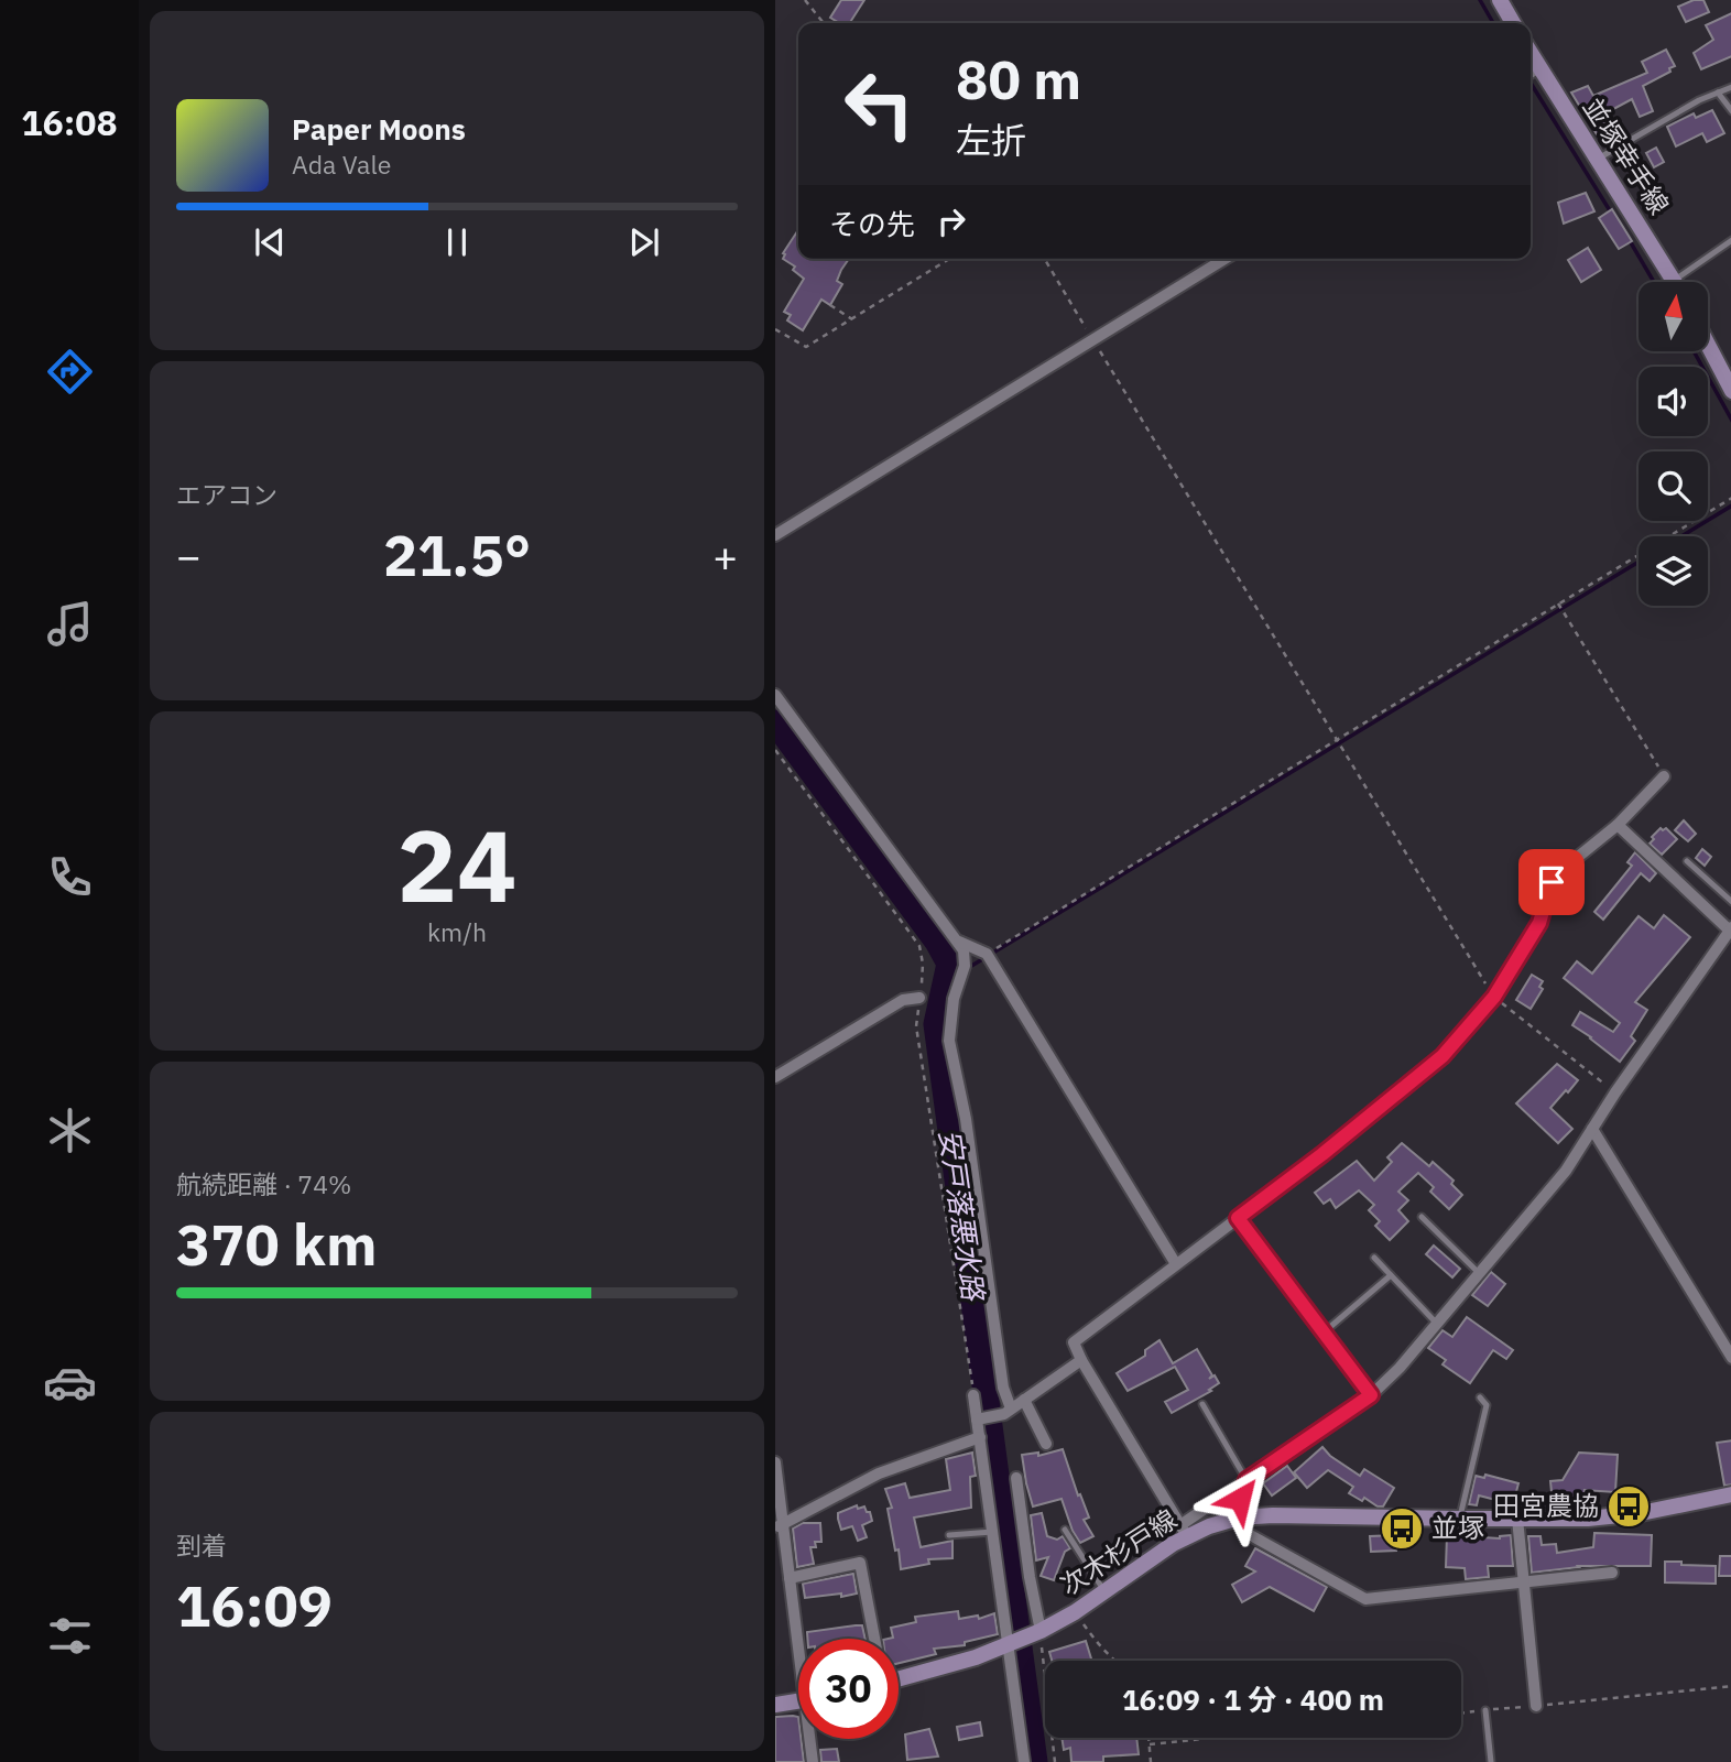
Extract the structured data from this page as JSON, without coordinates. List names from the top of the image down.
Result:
{
  "streets": {
    "main road": ["並塚幸手線", "次木杉戸線"]
  },
  "water": ["安戸落悪水路"],
  "places": {
    "bus stop": ["田宮農協", "並塚"]
  },
  "north": "top",
  "page": {
    "tabs": "16:08",
    "turn": ["80 m", "左折"],
    "song": ["Paper Moons", "Ada Vale"],
    "then": "その先",
    "tile": [
      "エアコン",
      ["24", "km/h"],
      ["航続距離 · 74%", "370 km"],
      ["到着", "16:09"]
    ],
    "heat": ["−", "21.5°", "+"],
    "limit": "30",
    "trip": "16:09 · 1 分 · 400 m"
  }
}
